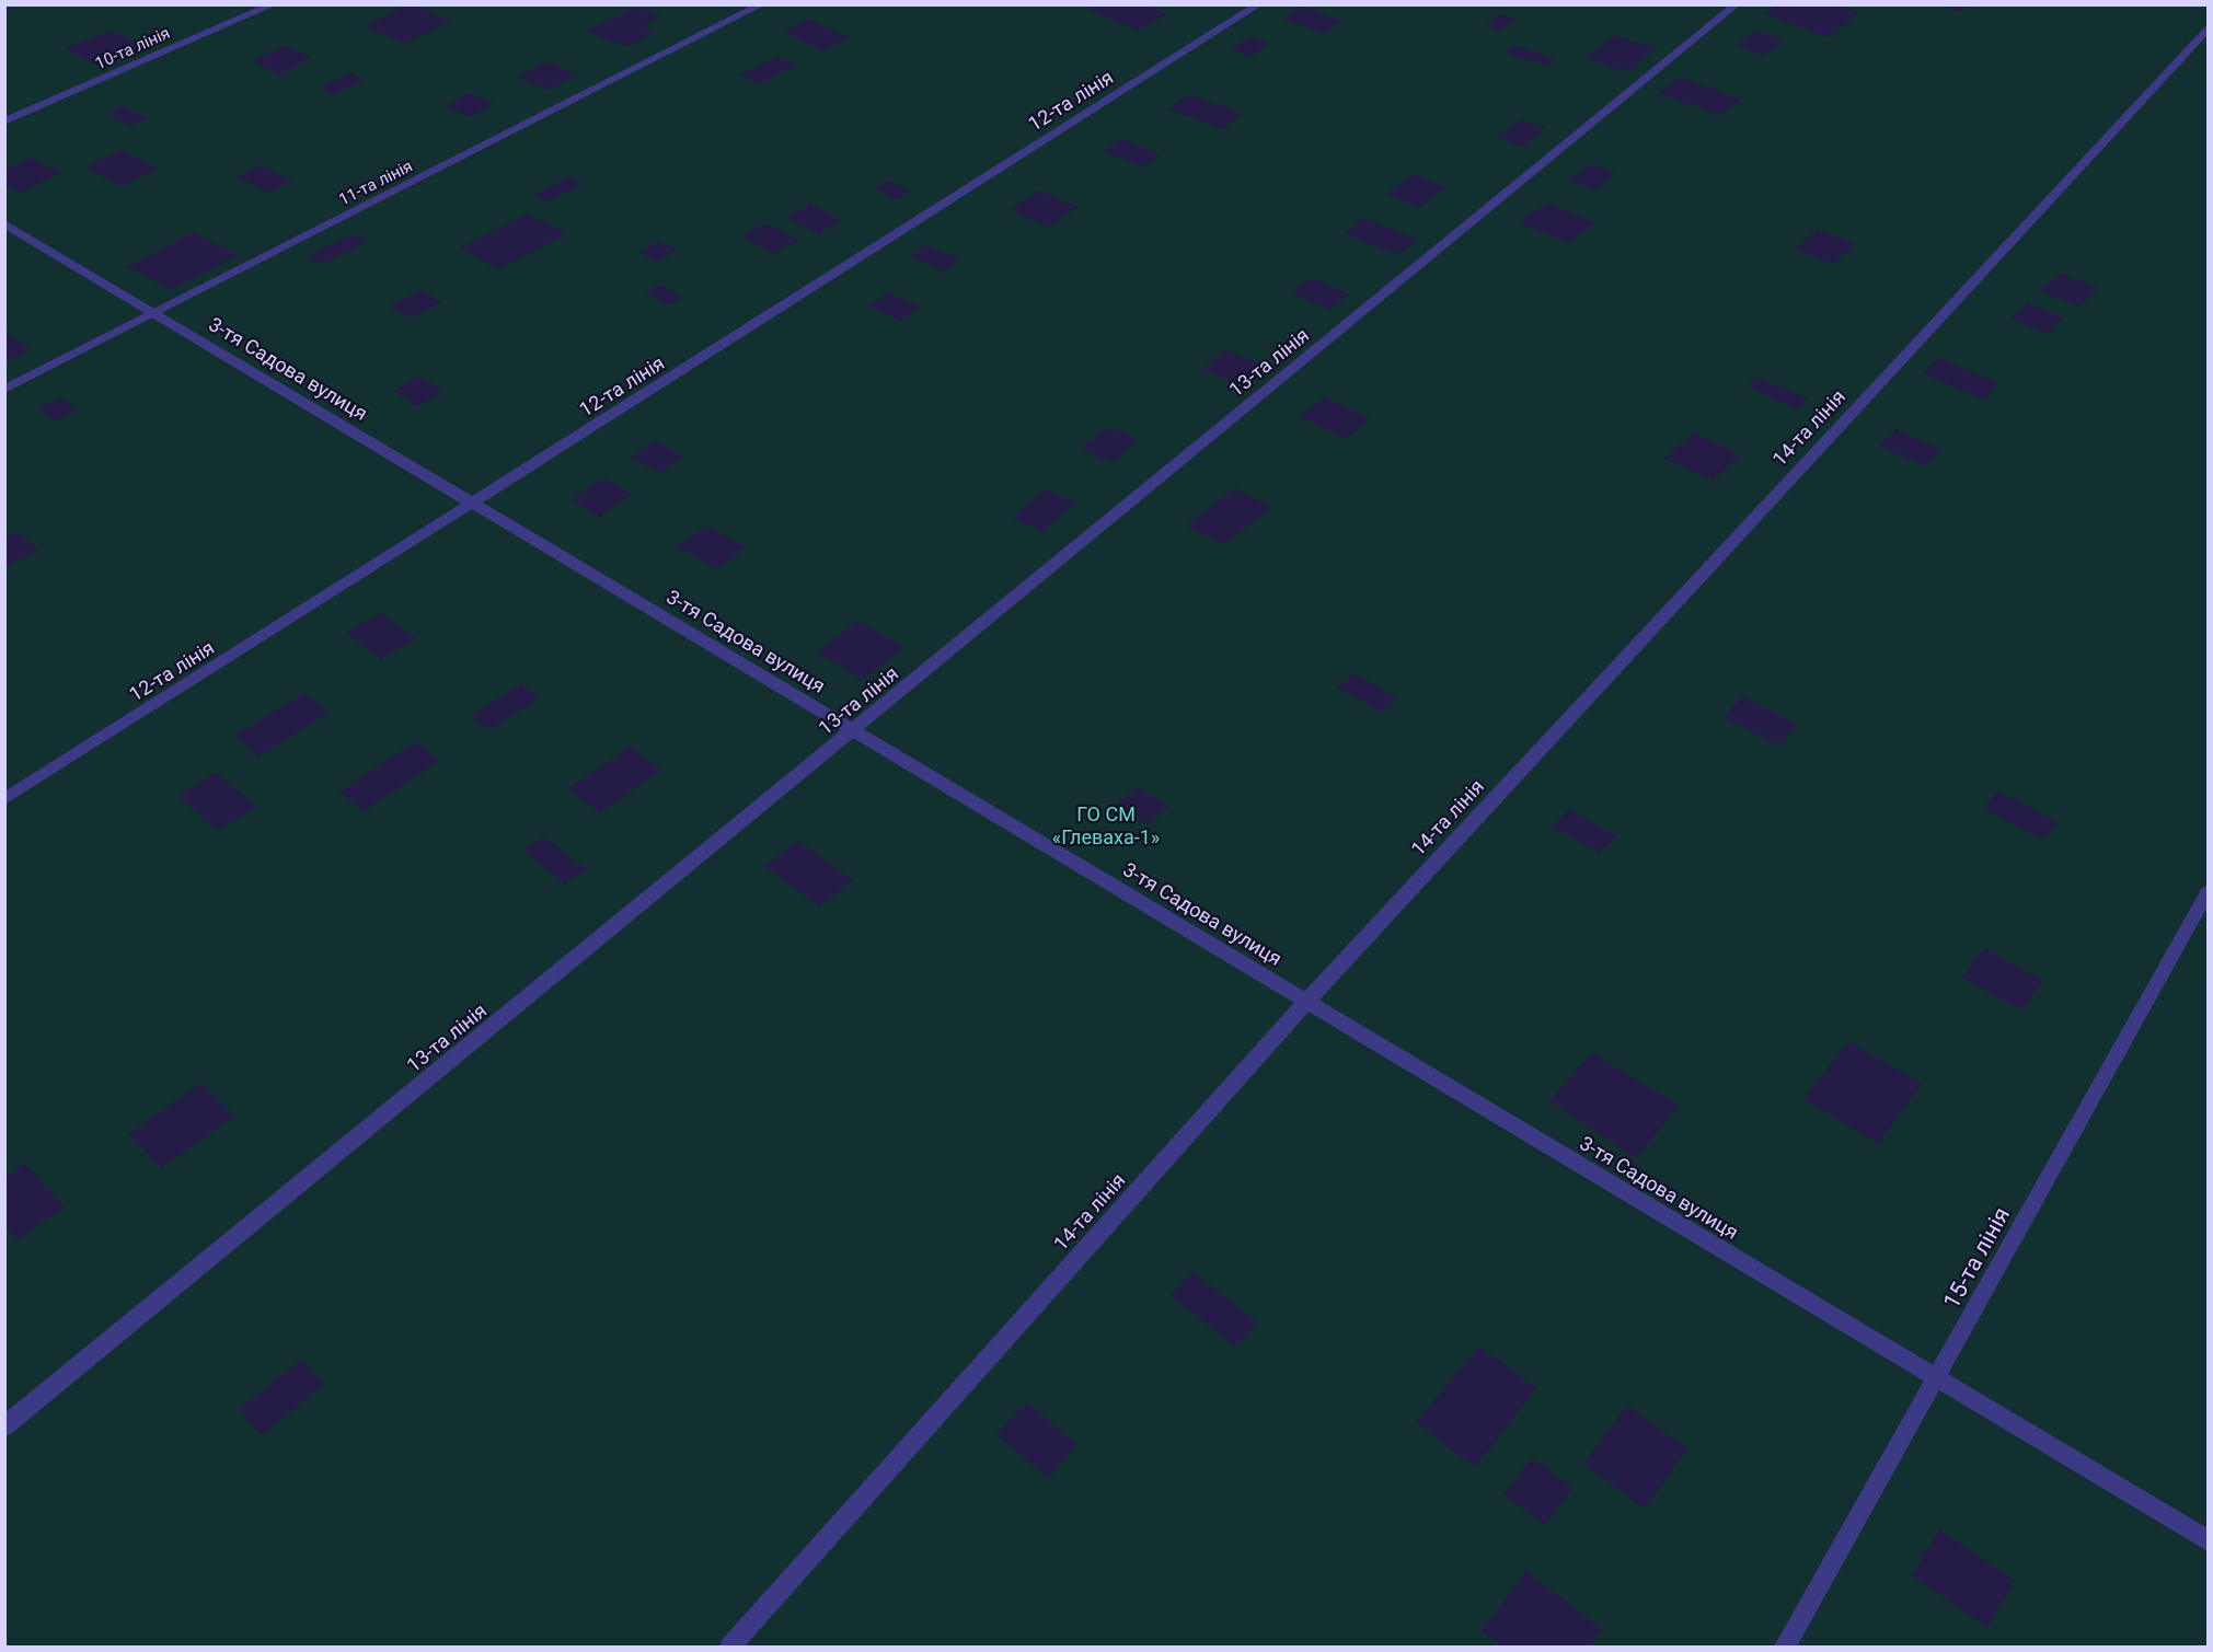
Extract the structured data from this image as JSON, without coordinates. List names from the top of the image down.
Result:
{
  "streets": {
    "street": [
      "10-та лінія",
      "12-та лінія",
      "11-та лінія",
      "13-та лінія",
      "3-тя Садова вулиця",
      "14-та лінія",
      "15-та лінія"
    ]
  },
  "crossings": [
    ["12-та лінія", "3-тя Садова вулиця"],
    ["11-та лінія", "3-тя Садова вулиця"],
    ["13-та лінія", "3-тя Садова вулиця"],
    ["3-тя Садова вулиця", "14-та лінія"],
    ["3-тя Садова вулиця", "15-та лінія"]
  ],
  "parks": ["ГО СМ «Глеваха-1»"]
}
